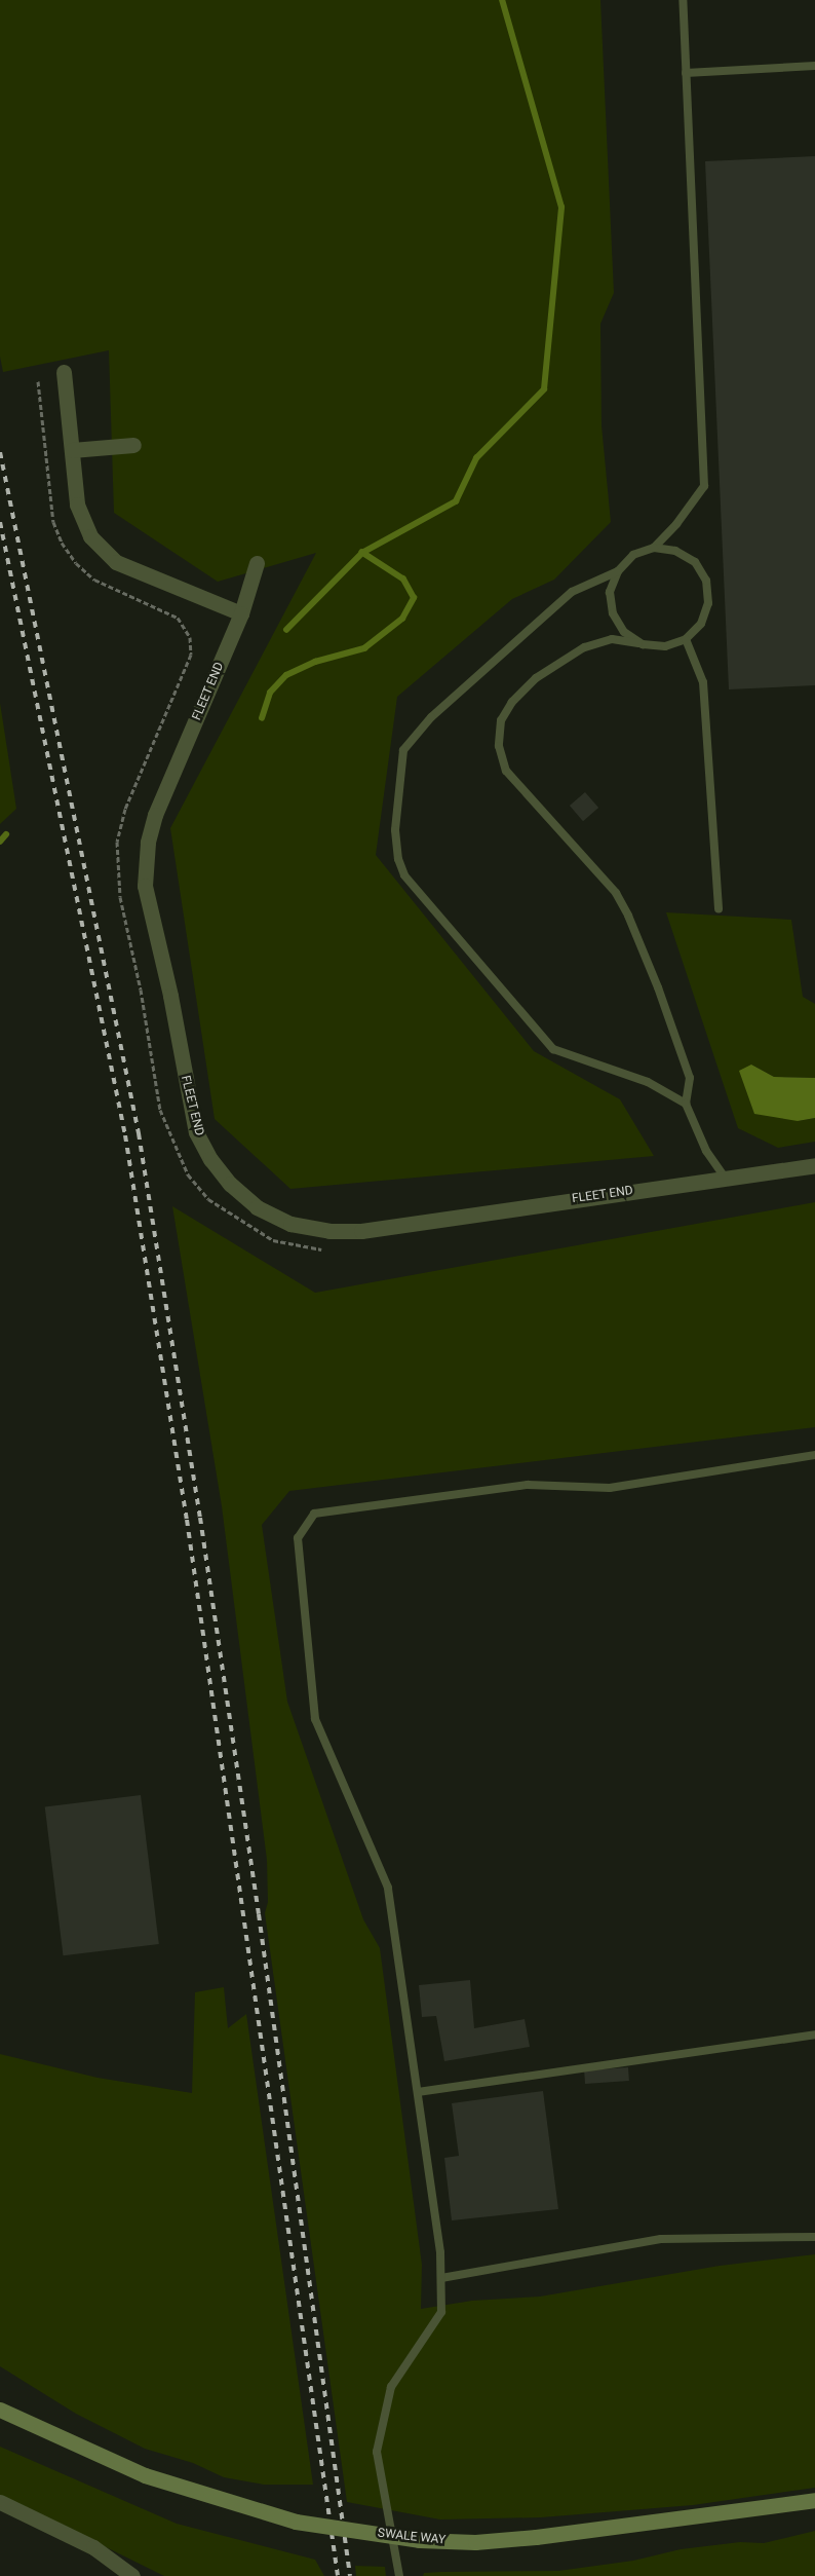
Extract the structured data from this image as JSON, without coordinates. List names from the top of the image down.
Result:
{
  "streets": {
    "main road": ["SWALE WAY"],
    "street": ["FLEET END"]
  }
}
